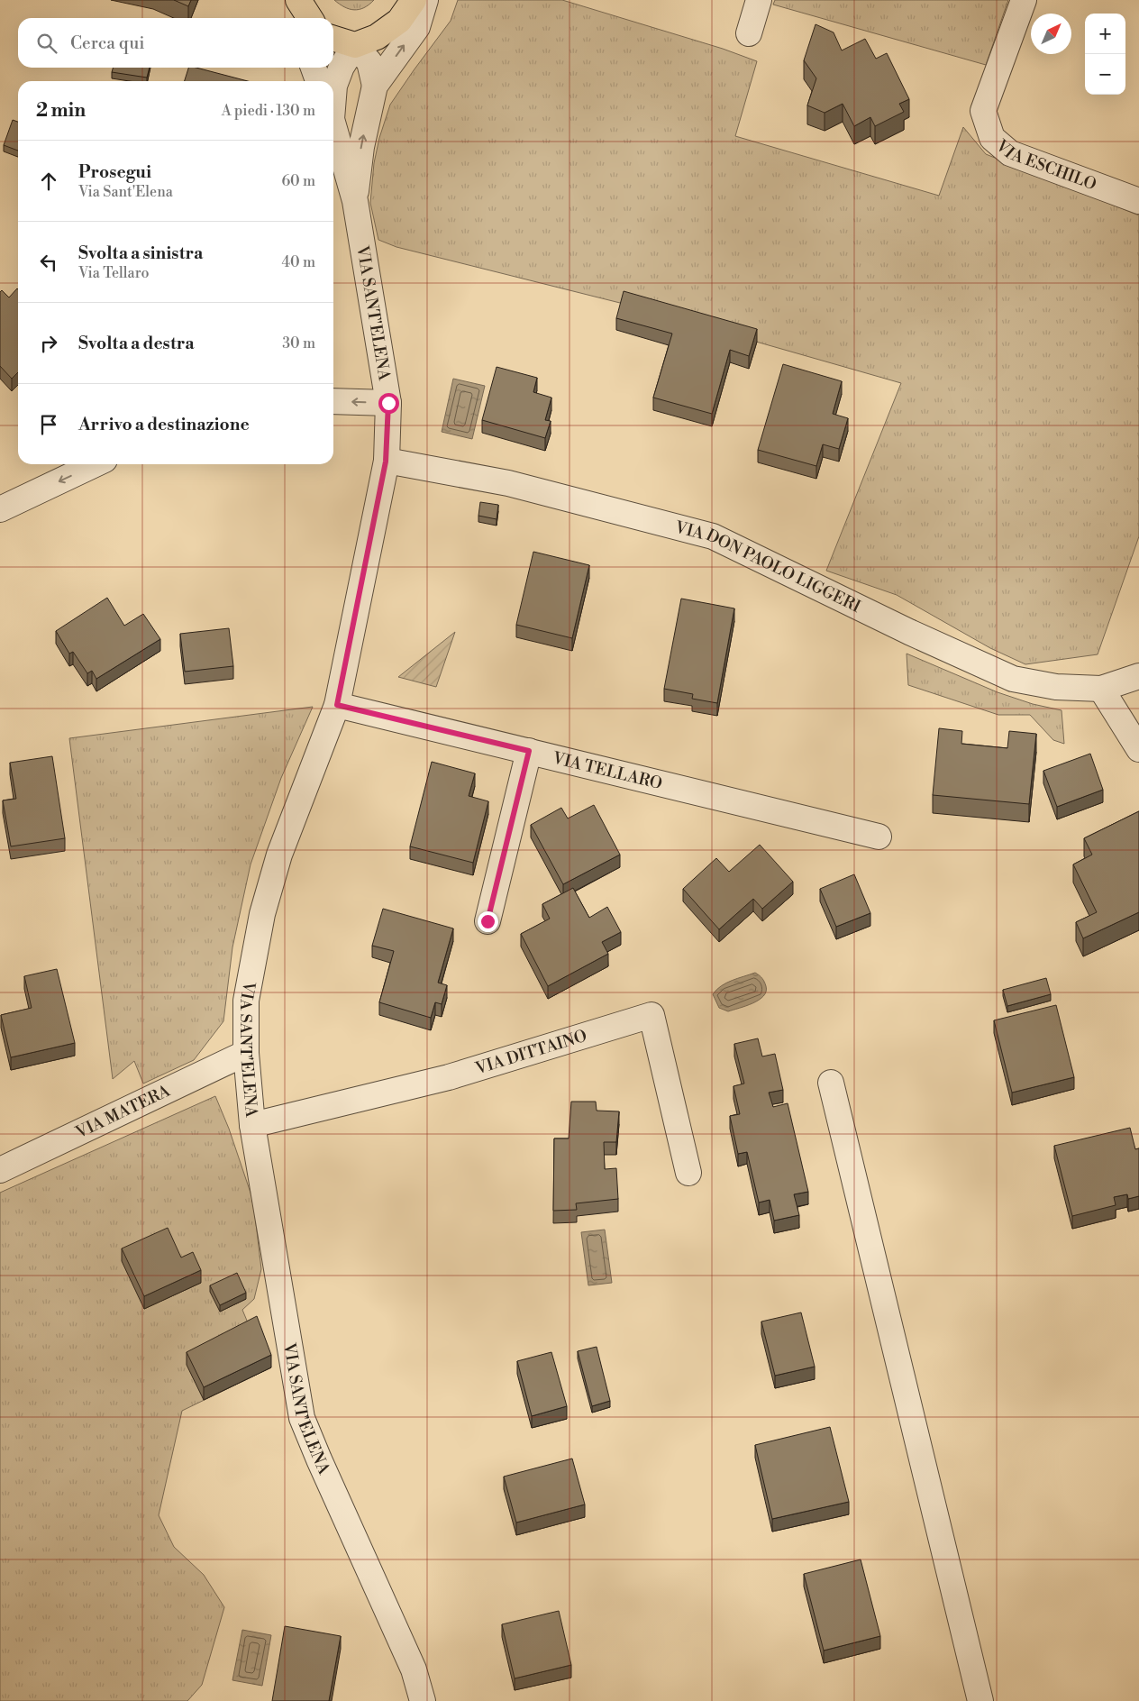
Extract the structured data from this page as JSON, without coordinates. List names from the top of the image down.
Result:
{
  "streets": {
    "street": [
      "VIA ESCHILO",
      "VIA SANT'ELENA",
      "VIA DON PAOLO LIGGERI",
      "VIA TELLARO",
      "VIA DITTAINO",
      "VIA MATERA"
    ]
  },
  "crossings": [
    ["VIA SANT'ELENA", "VIA DON PAOLO LIGGERI"],
    ["VIA SANT'ELENA", "VIA TELLARO"],
    ["VIA SANT'ELENA", "VIA DITTAINO"],
    ["VIA SANT'ELENA", "VIA MATERA"]
  ],
  "north": "top right",
  "page": {
    "map_buttons": ["+", "−"],
    "search": "Cerca qui",
    "heading": ["2 min", "A piedi · 130 m"],
    "list": [
      ["Prosegui", "Via Sant'Elena", "60 m"],
      ["Svolta a sinistra", "Via Tellaro", "40 m"],
      ["Svolta a destra", "30 m"],
      "Arrivo a destinazione"
    ]
  }
}
